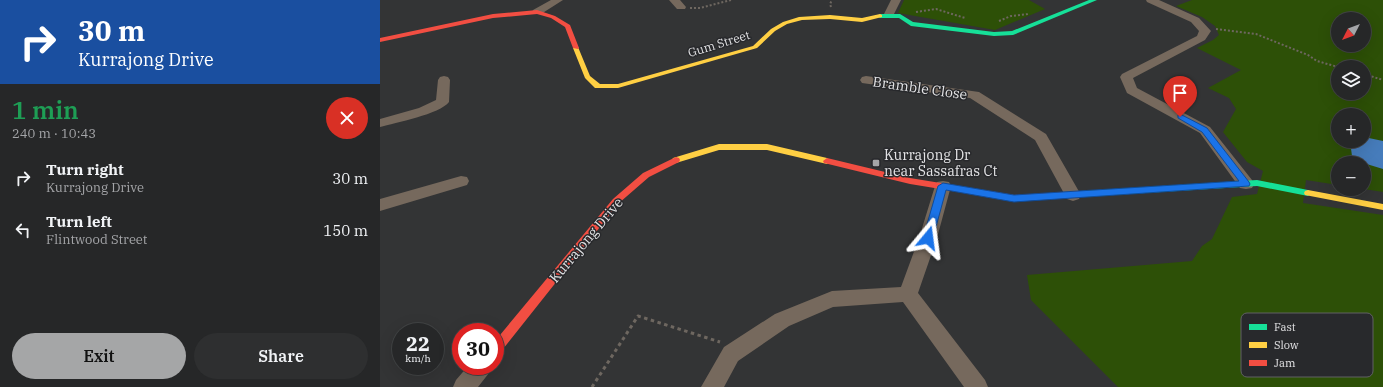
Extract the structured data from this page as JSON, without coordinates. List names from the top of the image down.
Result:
{
  "streets": {
    "street": ["Gum Street", "Bramble Close", "Kurrajong Drive"]
  },
  "crossings": [
    ["Bramble Close", "Kurrajong Drive"]
  ],
  "places": {
    "transit": ["Kurrajong Dr near Sassafras Ct"]
  },
  "legend": ["Fast", "Slow", "Jam"],
  "north": "bottom left",
  "page": {
    "turn": ["30 m", "Kurrajong Drive"],
    "map_buttons": ["+", "−"],
    "heading": ["1 min", "240 m · 10:43"],
    "list": [
      {
        "name": "Turn right",
        "note": "Kurrajong Drive",
        "value": "30 m"
      },
      {
        "name": "Turn left",
        "note": "Flintwood Street",
        "value": "150 m"
      }
    ],
    "speed": "22 km/h",
    "limit": "30",
    "buttons": ["Exit", "Share"]
  }
}
